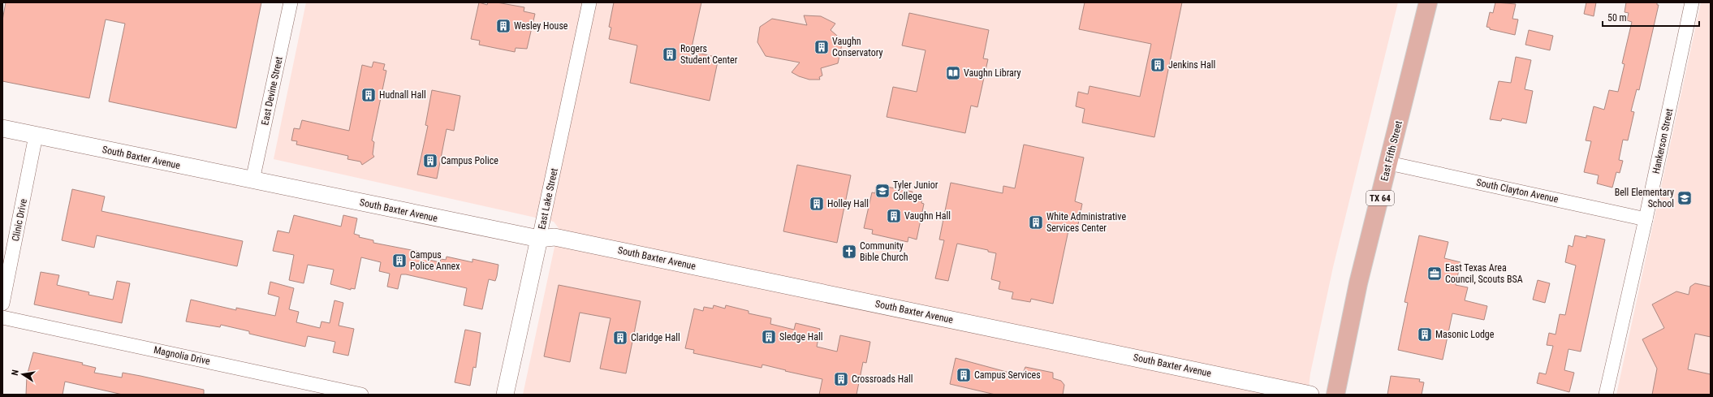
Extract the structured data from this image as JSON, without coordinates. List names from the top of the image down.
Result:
{
  "streets": {
    "main road": ["East Fifth Street", "TX 64"],
    "street": [
      "East Devine Street",
      "Hankerson Street",
      "South Baxter Avenue",
      "South Clayton Avenue",
      "East Lake Street",
      "Clinic Drive",
      "Magnolia Drive"
    ]
  },
  "crossings": [
    ["East Devine Street", "South Baxter Avenue"],
    ["Hankerson Street", "South Clayton Avenue"],
    ["East Fifth Street", "South Clayton Avenue"],
    ["South Baxter Avenue", "East Lake Street"],
    ["South Baxter Avenue", "Clinic Drive"]
  ],
  "places": {
    "building": [
      "Wesley House",
      "Vaughn Conservatory",
      "Rogers Student Center",
      "Jenkins Hall",
      "Hudnall Hall",
      "Campus Police",
      "Holley Hall",
      "Vaughn Hall",
      "White Administrative Services Center",
      "Campus Police Annex",
      "Masonic Lodge",
      "Sledge Hall",
      "Claridge Hall",
      "Campus Services",
      "Crossroads Hall"
    ],
    "library": ["Vaughn Library"],
    "school or university": ["Tyler Junior College", "Bell Elementary School"],
    "church": ["Community Bible Church"],
    "office": ["East Texas Area Council, Scouts BSA"]
  },
  "scale_bar": "50 m",
  "north": "left"
}
